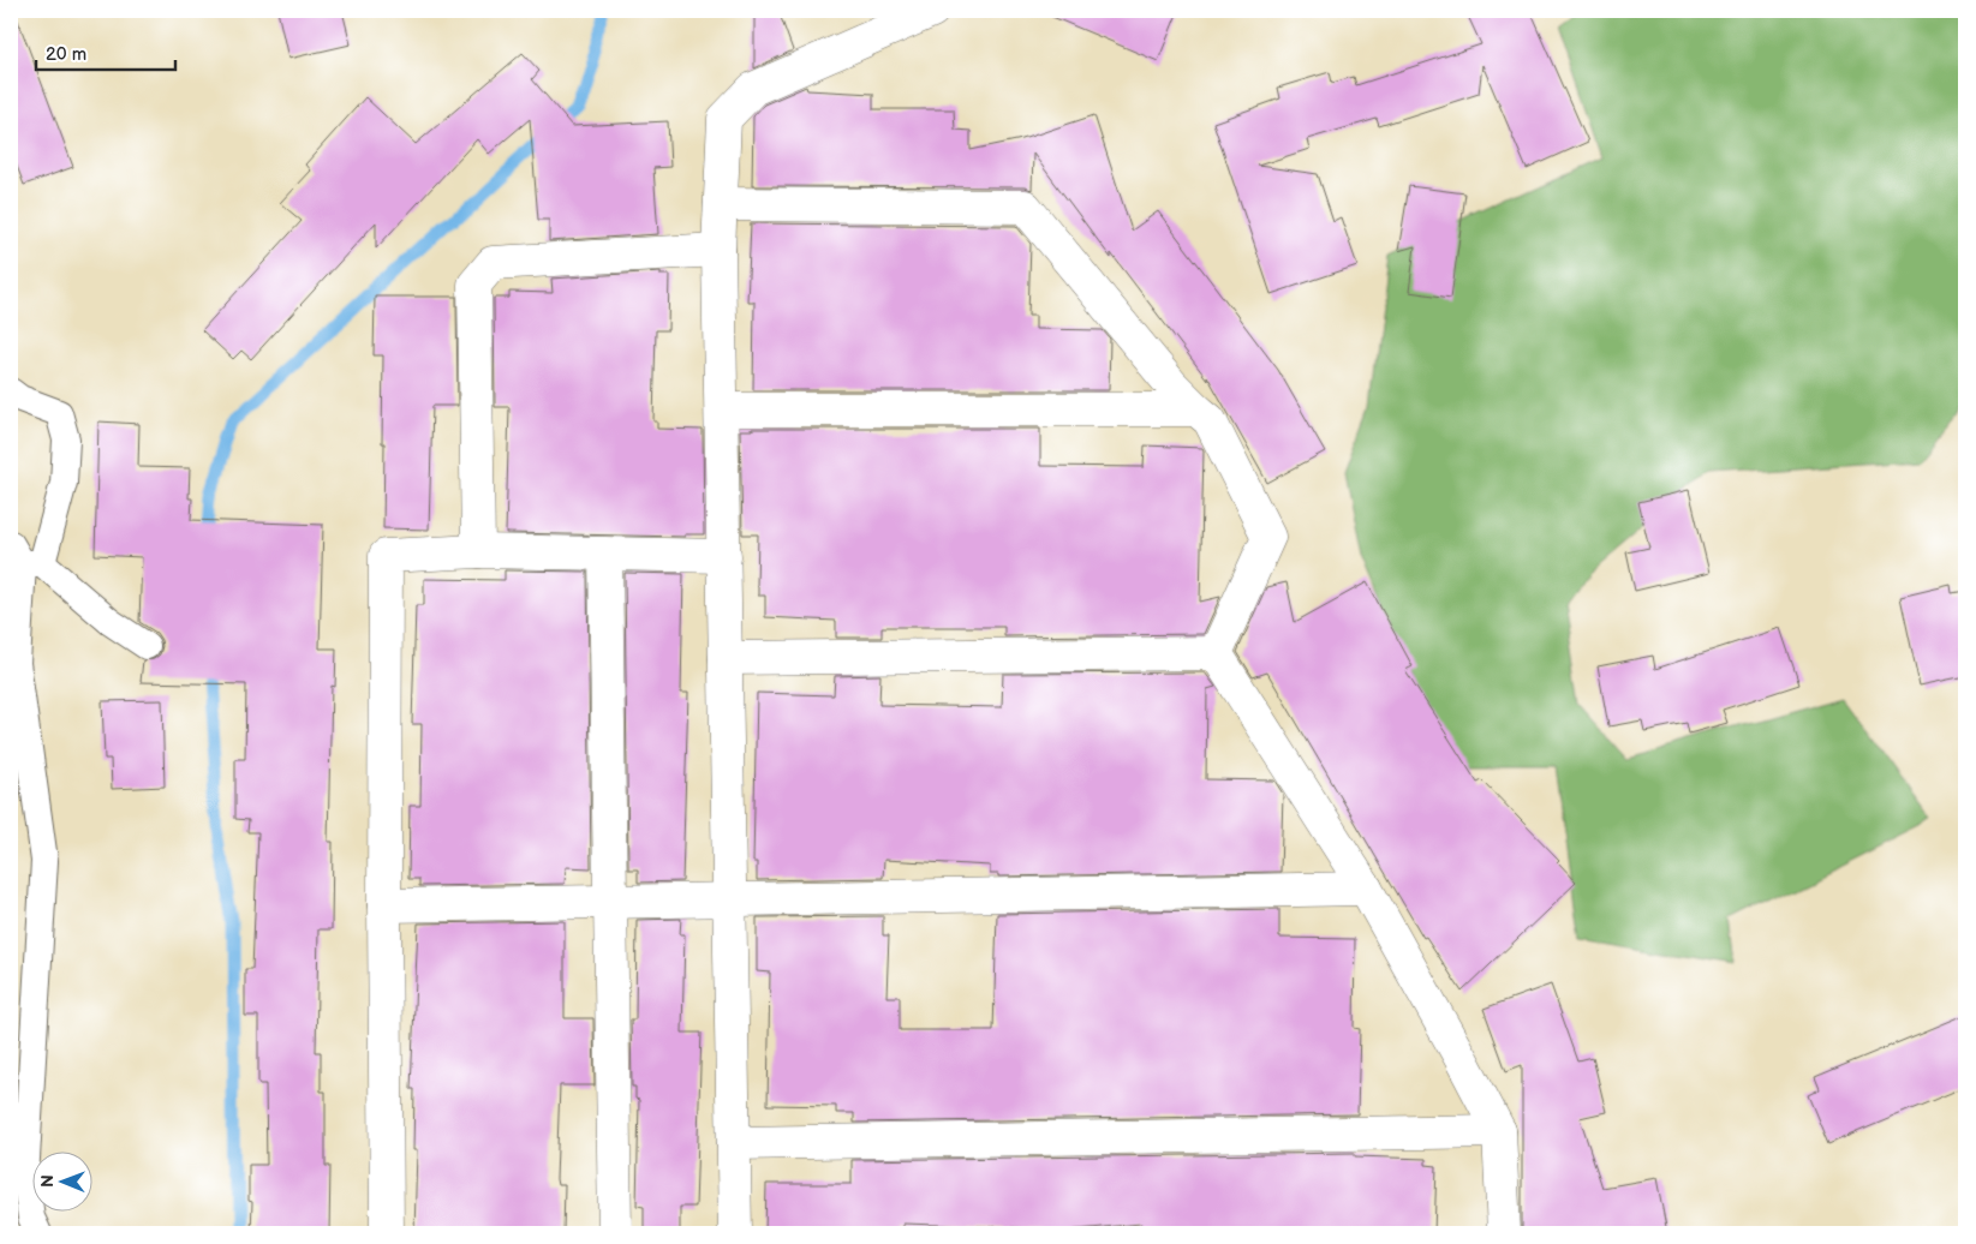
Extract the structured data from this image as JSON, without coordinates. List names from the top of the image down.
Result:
{
  "scale_bar": "20 m",
  "north": "left"
}
